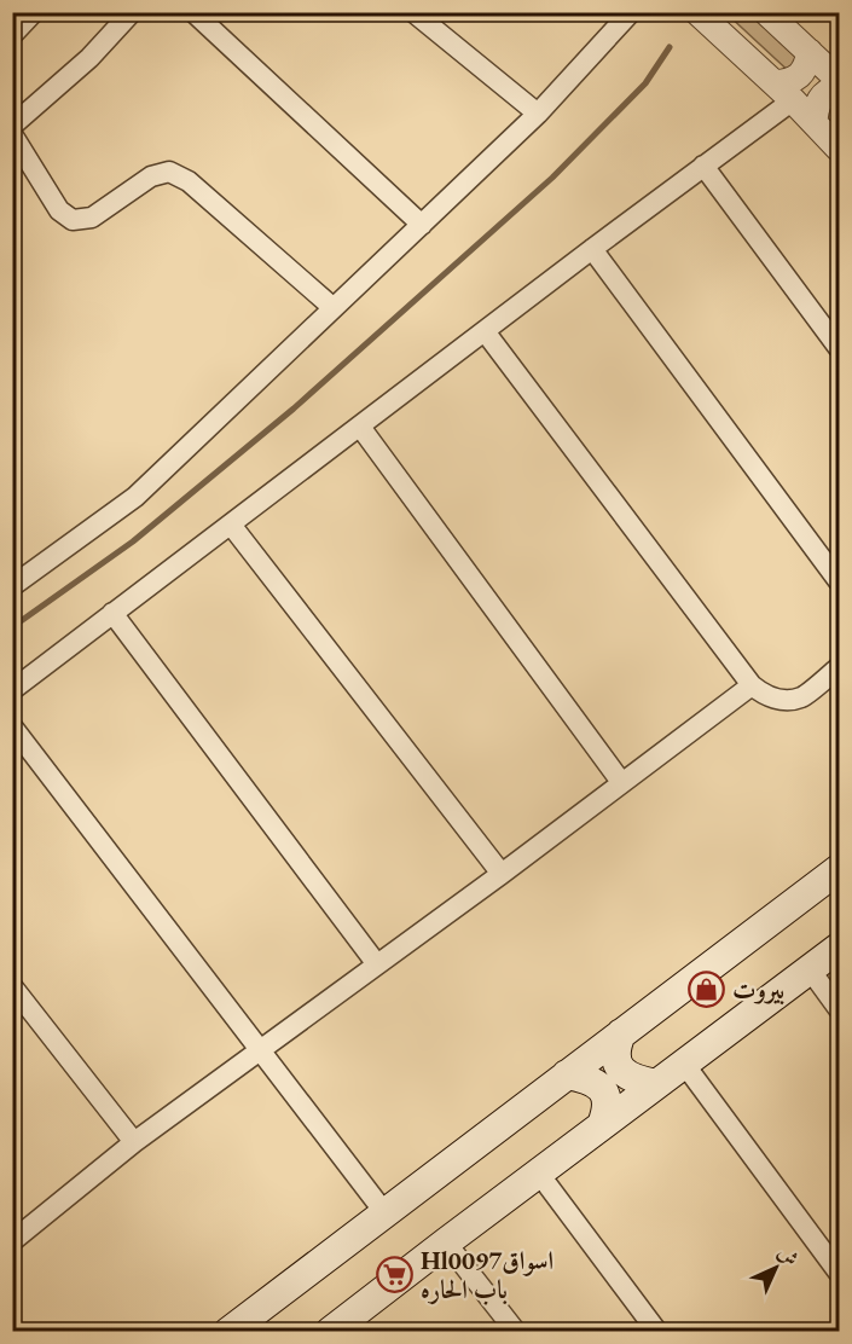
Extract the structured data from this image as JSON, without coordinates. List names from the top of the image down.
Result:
{
  "places": {
    "shop": ["بيروت"],
    "supermarket": ["Hl0097اسواق باب الحاره"]
  },
  "north": "top right"
}
